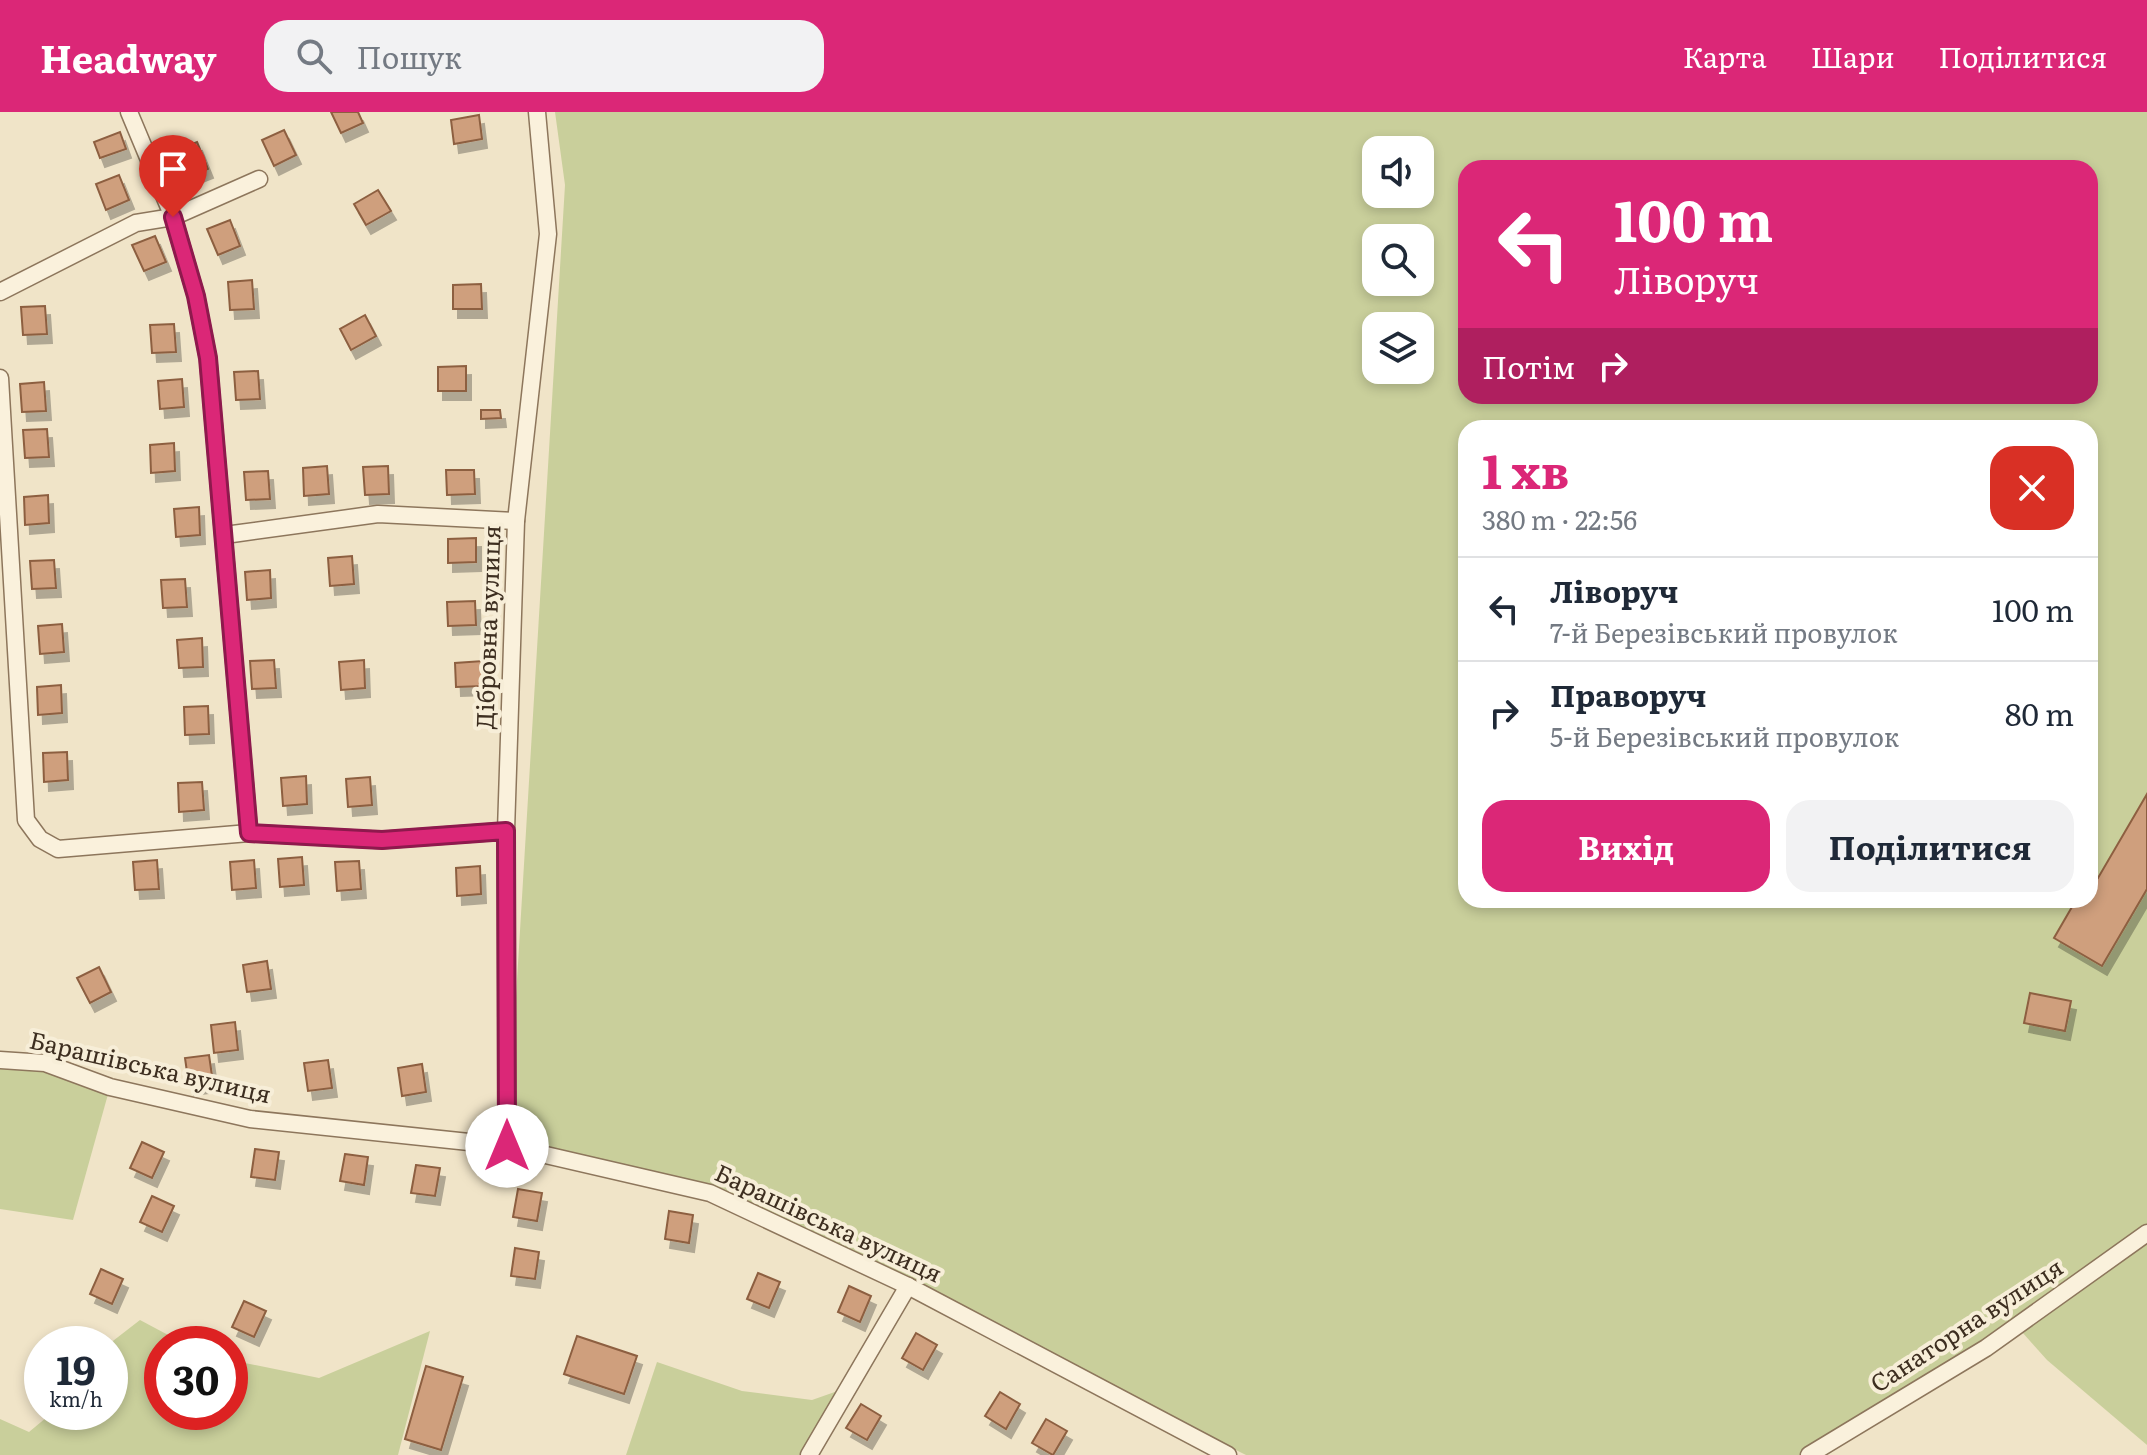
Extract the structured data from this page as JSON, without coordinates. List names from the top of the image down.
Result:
{
  "streets": {
    "street": ["Дібровна вулиця", "Барашівська вулиця", "Санаторна вулиця"]
  },
  "crossings": [
    ["Дібровна вулиця", "Барашівська вулиця"]
  ],
  "page": {
    "header": "Headway",
    "search": "Пошук",
    "nav": ["Карта", "Шари", "Поділитися"],
    "turn": ["100 m", "Ліворуч"],
    "then": "Потім",
    "heading": ["1 хв", "380 m · 22:56"],
    "list": [
      {
        "name": "Ліворуч",
        "note": "7-й Березівський провулок",
        "value": "100 m"
      },
      {
        "name": "Праворуч",
        "note": "5-й Березівський провулок",
        "value": "80 m"
      }
    ],
    "buttons": ["Вихід", "Поділитися"],
    "speed": "19 km/h",
    "limit": "30"
  }
}
